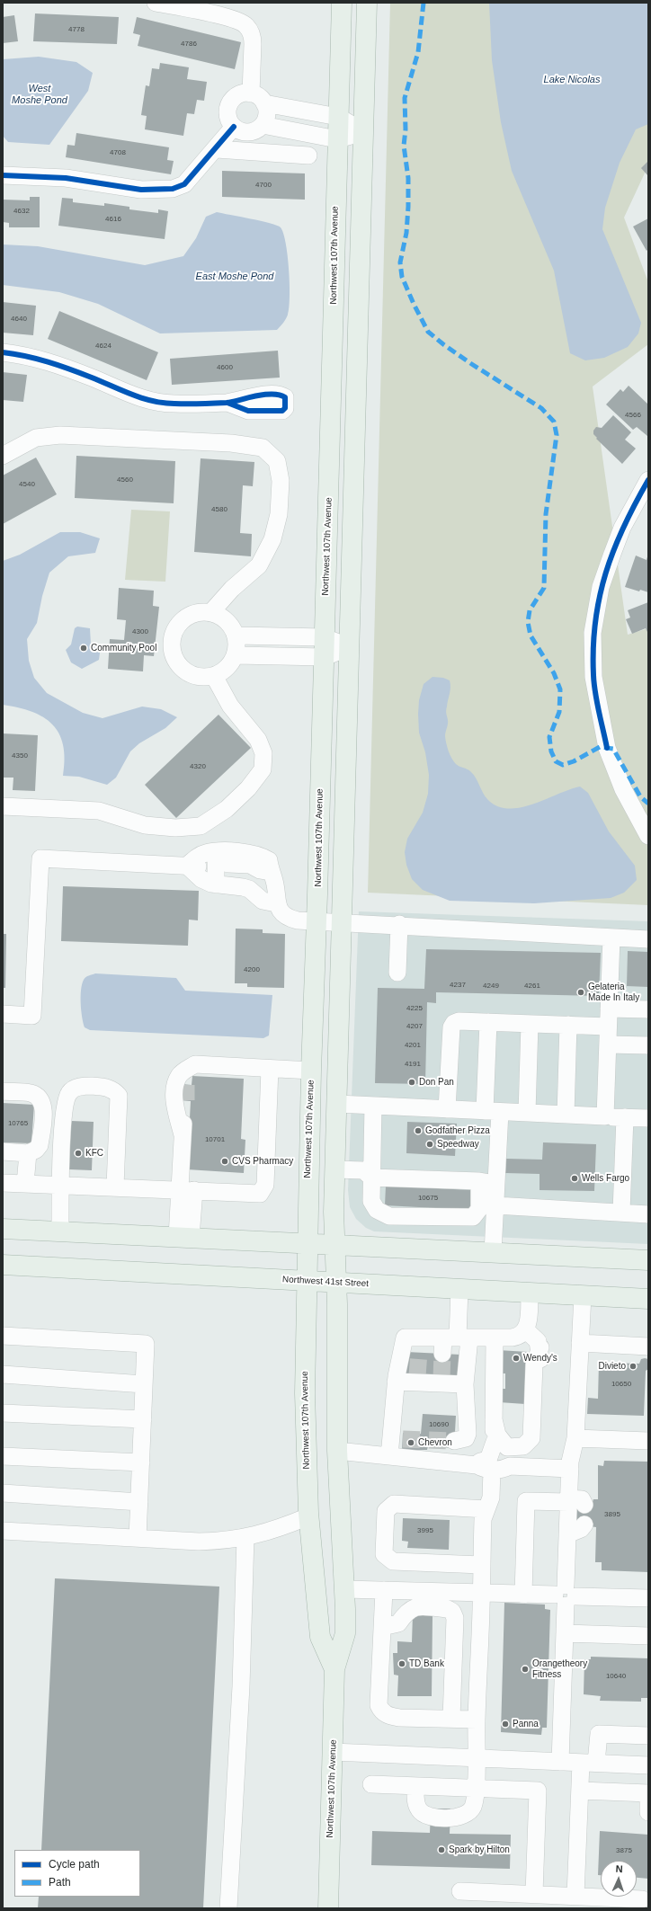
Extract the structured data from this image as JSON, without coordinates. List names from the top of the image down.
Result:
{
  "streets": {
    "main road": ["Northwest 107th Avenue", "Northwest 41st Street"]
  },
  "crossings": [
    ["Northwest 107th Avenue", "Northwest 41st Street"]
  ],
  "water": ["Lake Nicolas", "West Moshe Pond", "East Moshe Pond"],
  "places": [
    "Community Pool",
    "Gelateria Made In Italy",
    "Don Pan",
    "Godfather Pizza",
    "Speedway",
    "KFC",
    "CVS Pharmacy",
    "Wells Fargo",
    "Wendy's",
    "Divieto",
    "Chevron",
    "TD Bank",
    "Orangetheory Fitness",
    "Panna",
    "Spark by Hilton"
  ],
  "house_numbers": [
    "4778",
    "4786",
    "4708",
    "4700",
    "4632",
    "4616",
    "4640",
    "4624",
    "4600",
    "4566",
    "4560",
    "4540",
    "4580",
    "4300",
    "4350",
    "4320",
    "4200",
    "4237",
    "4249",
    "4261",
    "4225",
    "4207",
    "4201",
    "4191",
    "10765",
    "10701",
    "10675",
    "10650",
    "10690",
    "3895",
    "3995",
    "10640",
    "3875"
  ],
  "legend": ["Cycle path", "Path"],
  "north": "top"
}
